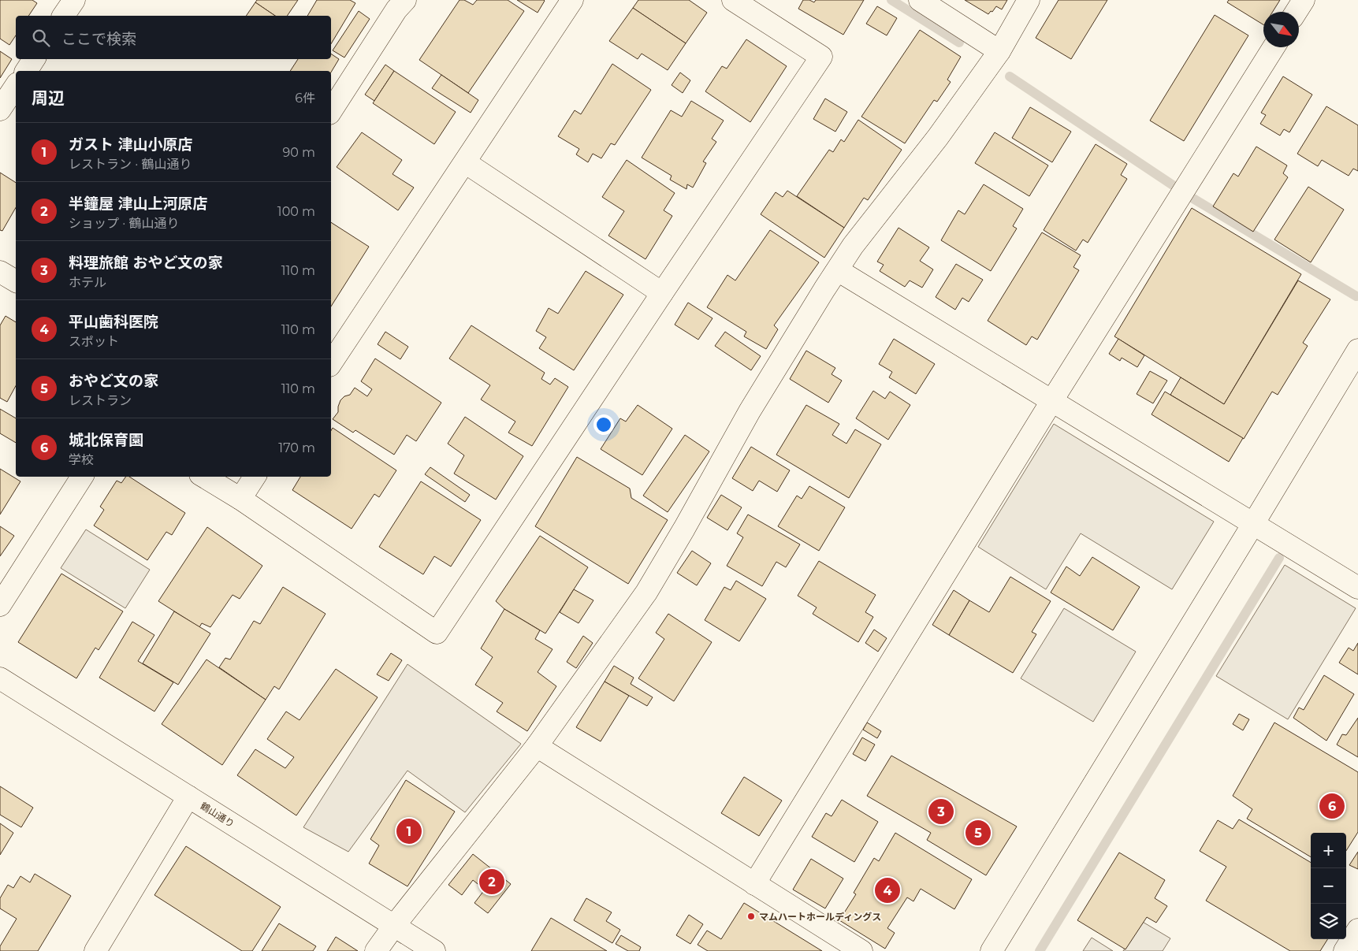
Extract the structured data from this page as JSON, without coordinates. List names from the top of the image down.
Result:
{
  "streets": {
    "street": ["鶴山通り"]
  },
  "places": ["マムハートホールディングス"],
  "north": "bottom right",
  "page": {
    "search": "ここで検索",
    "heading": ["周辺", "6件"],
    "list": [
      {
        "mark": "1",
        "name": "ガスト 津山小原店",
        "note": "レストラン · 鶴山通り",
        "value": "90 m"
      },
      {
        "mark": "2",
        "name": "半鐘屋 津山上河原店",
        "note": "ショップ · 鶴山通り",
        "value": "100 m"
      },
      {
        "mark": "3",
        "name": "料理旅館 おやど文の家",
        "note": "ホテル",
        "value": "110 m"
      },
      {
        "mark": "4",
        "name": "平山歯科医院",
        "note": "スポット",
        "value": "110 m"
      },
      {
        "mark": "5",
        "name": "おやど文の家",
        "note": "レストラン",
        "value": "110 m"
      },
      {
        "mark": "6",
        "name": "城北保育園",
        "note": "学校",
        "value": "170 m"
      }
    ],
    "pins": [
      "6",
      "3",
      "1",
      "5",
      "2",
      "4"
    ],
    "map_buttons": ["+", "−"]
  }
}
